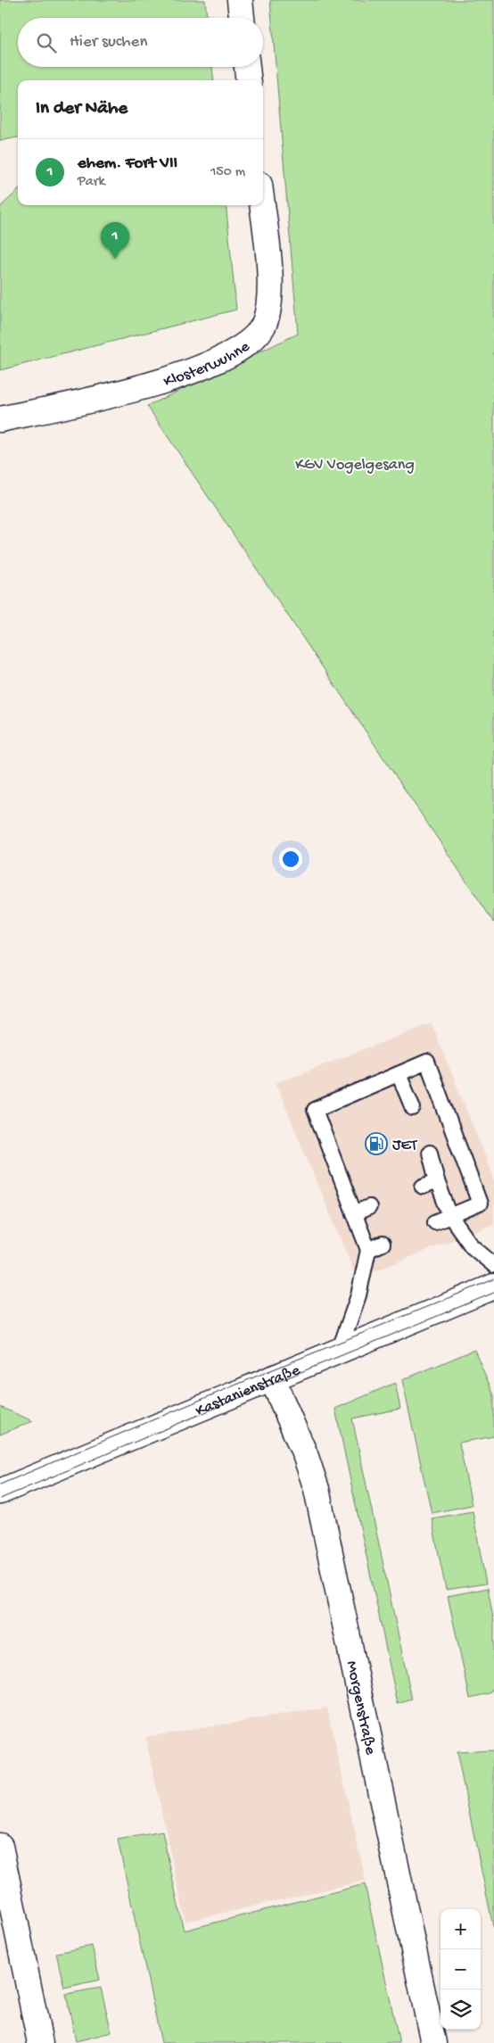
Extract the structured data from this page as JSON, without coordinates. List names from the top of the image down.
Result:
{
  "streets": {
    "street": ["Klosterwuhne", "Kastanienstraße", "Morgenstraße"]
  },
  "crossings": [
    ["Kastanienstraße", "Morgenstraße"]
  ],
  "parks": ["KGV Vogelgesang"],
  "places": {
    "fuel station": ["JET"]
  },
  "page": {
    "search": "Hier suchen",
    "heading": "In der Nähe",
    "list": [
      {
        "mark": "1",
        "name": "ehem. Fort VII",
        "note": "Park",
        "value": "150 m"
      }
    ],
    "pins": "1",
    "map_buttons": ["+", "−"]
  }
}
